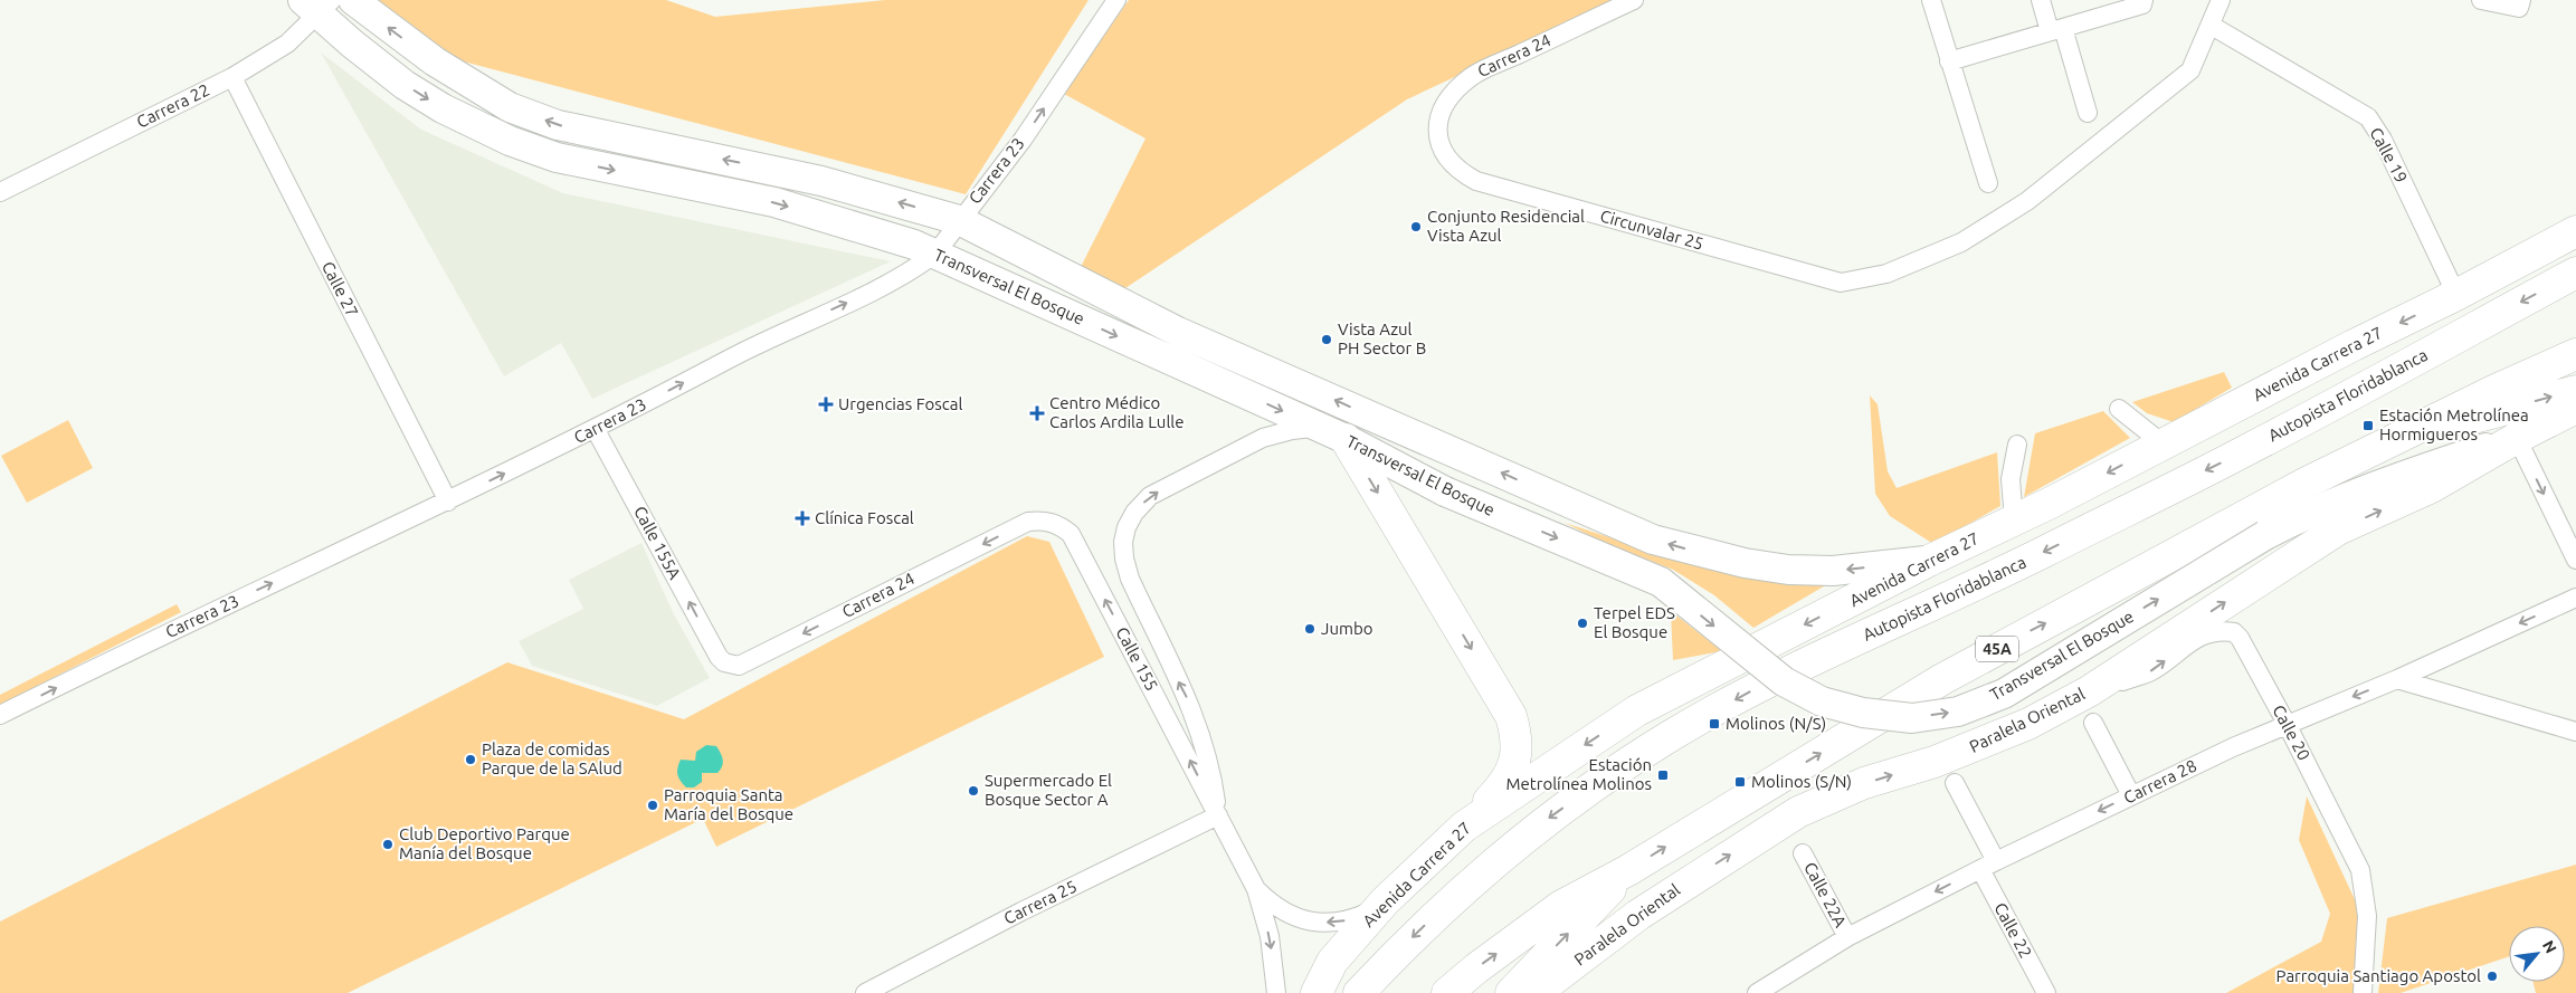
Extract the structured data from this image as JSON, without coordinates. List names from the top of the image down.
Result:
{
  "streets": {
    "highway": [
      "Avenida Carrera 27",
      "Autopista Floridablanca",
      "45A",
      "Paralela Oriental"
    ],
    "main road": ["Transversal El Bosque"],
    "street": [
      "Carrera 24",
      "Carrera 22",
      "Calle 19",
      "Carrera 23",
      "Circunvalar 25",
      "Calle 27",
      "Calle 155A",
      "Calle 155",
      "Calle 20",
      "Carrera 28",
      "Calle 22A",
      "Carrera 25",
      "Calle 22"
    ]
  },
  "crossings": [
    ["Carrera 24", "Circunvalar 25"],
    ["Carrera 24", "Calle 155A"],
    ["Carrera 24", "Calle 155"],
    ["Carrera 22", "Transversal El Bosque"],
    ["Carrera 22", "Calle 27"],
    ["Calle 19", "Circunvalar 25"],
    ["Calle 19", "Avenida Carrera 27"],
    ["Carrera 23", "Transversal El Bosque"],
    ["Carrera 23", "Calle 27"],
    ["Carrera 23", "Calle 155A"],
    ["Transversal El Bosque", "Avenida Carrera 27"],
    ["Transversal El Bosque", "Calle 155"],
    ["Transversal El Bosque", "Paralela Oriental"],
    ["Avenida Carrera 27", "Calle 155"],
    ["Calle 155", "Carrera 25"],
    ["Paralela Oriental", "Calle 20"],
    ["Calle 20", "Carrera 28"],
    ["Carrera 28", "Calle 22A"],
    ["Carrera 28", "Calle 22"]
  ],
  "one_way": [
    "Carrera 24",
    "Carrera 23",
    "Calle 155A",
    "Carrera 28"
  ],
  "places": {
    "other": [
      "Conjunto Residencial Vista Azul",
      "Vista Azul PH Sector B",
      "Terpel EDS El Bosque",
      "Jumbo",
      "Plaza de comidas Parque de la SAlud",
      "Supermercado El Bosque Sector A",
      "Parroquia Santa María del Bosque",
      "Club Deportivo Parque Manía del Bosque",
      "Parroquia Santiago Apostol"
    ],
    "health": ["Urgencias Foscal", "Centro Médico Carlos Ardila Lulle", "Clínica Foscal"],
    "transit": [
      "Estación Metrolínea Hormigueros",
      "Molinos (N/S)",
      "Estación Metrolínea Molinos",
      "Molinos (S/N)"
    ]
  },
  "north": "top right"
}
